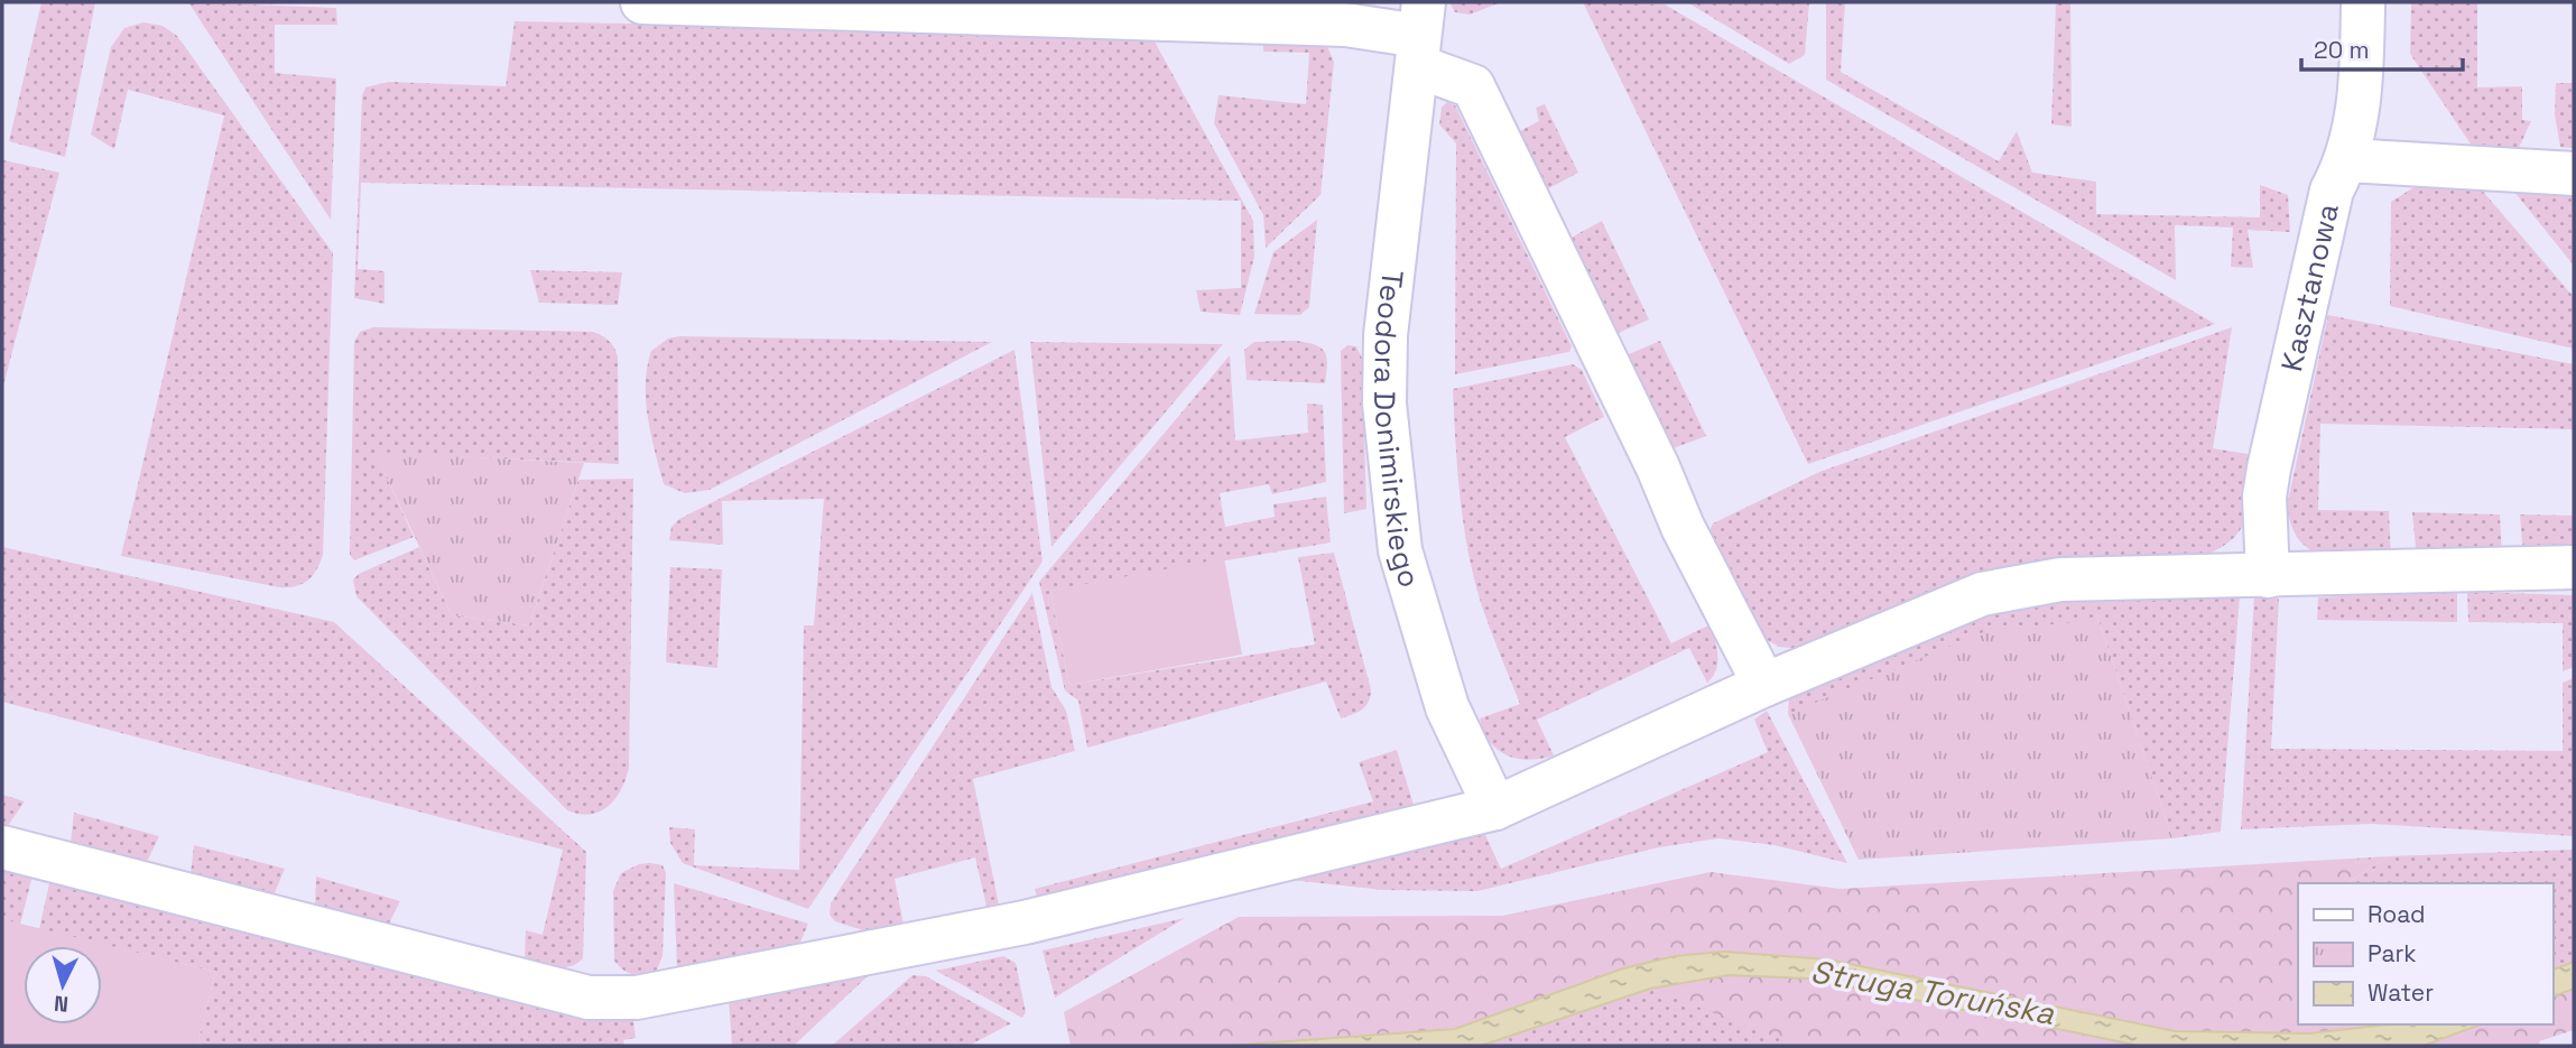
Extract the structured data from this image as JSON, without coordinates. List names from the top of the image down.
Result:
{
  "streets": {
    "street": ["Kasztanowa", "Teodora Donimirskiego"]
  },
  "water": ["Struga Toruńska"],
  "legend": ["Road", "Park", "Water"],
  "scale_bar": "20 m",
  "north": "bottom"
}
